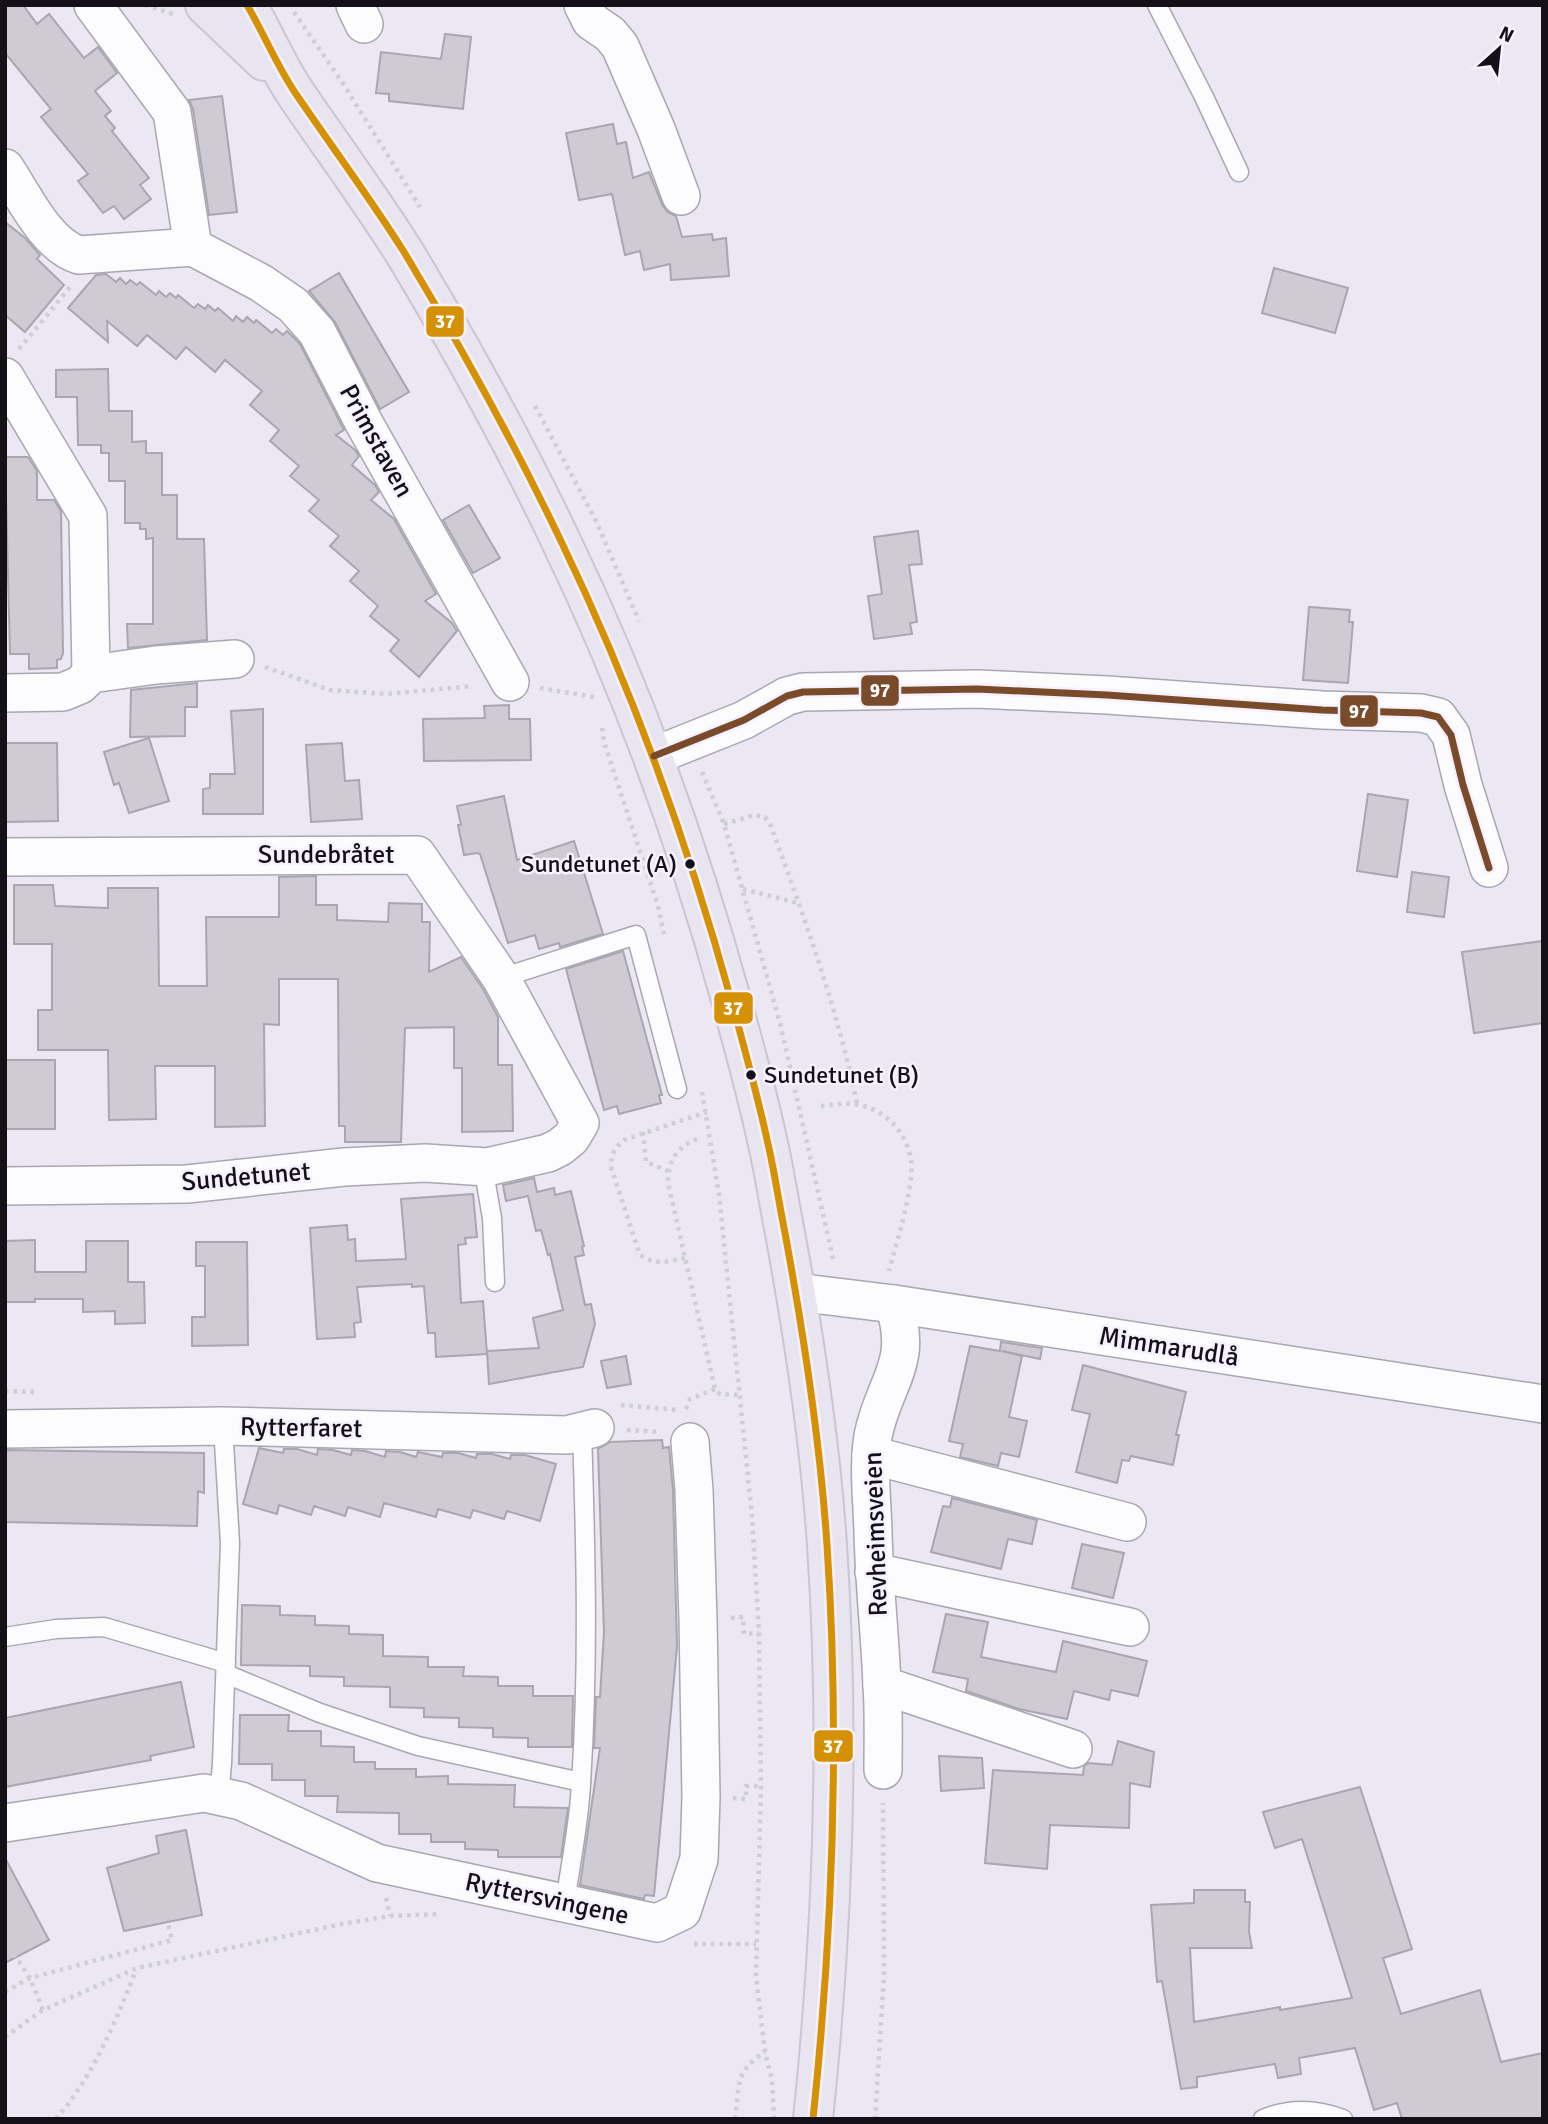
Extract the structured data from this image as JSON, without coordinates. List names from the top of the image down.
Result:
{
  "streets": {
    "main road": ["Revheimsveien"],
    "street": [
      "Primstaven",
      "Sundebråtet",
      "Sundetunet",
      "Mimmarudlå",
      "Rytterfaret",
      "Ryttersvingene"
    ]
  },
  "crossings": [
    ["Sundebråtet", "Sundetunet"],
    ["Mimmarudlå", "Revheimsveien"]
  ],
  "places": ["Sundetunet (A)", "Sundetunet (B)"],
  "lines": ["transit line 37", "transit line 97"],
  "north": "top right"
}
